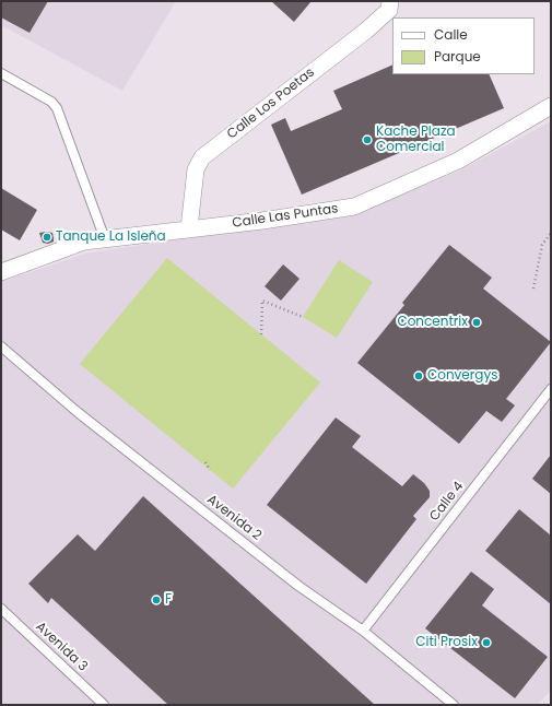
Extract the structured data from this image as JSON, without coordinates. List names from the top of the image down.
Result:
{
  "streets": {
    "street": ["Calle Los Poetas", "Calle Las Puntas"],
    "lane": ["Calle 4", "Avenida 2", "Avenida 3"]
  },
  "crossings": [
    ["Calle Los Poetas", "Calle Las Puntas"],
    ["Calle 4", "Avenida 2"]
  ],
  "places": [
    "Kache Plaza Comercial",
    "Tanque La Isleña",
    "Concentrix",
    "Convergys",
    "F",
    "Citi Prosix"
  ],
  "legend": ["Calle", "Parque"]
}
